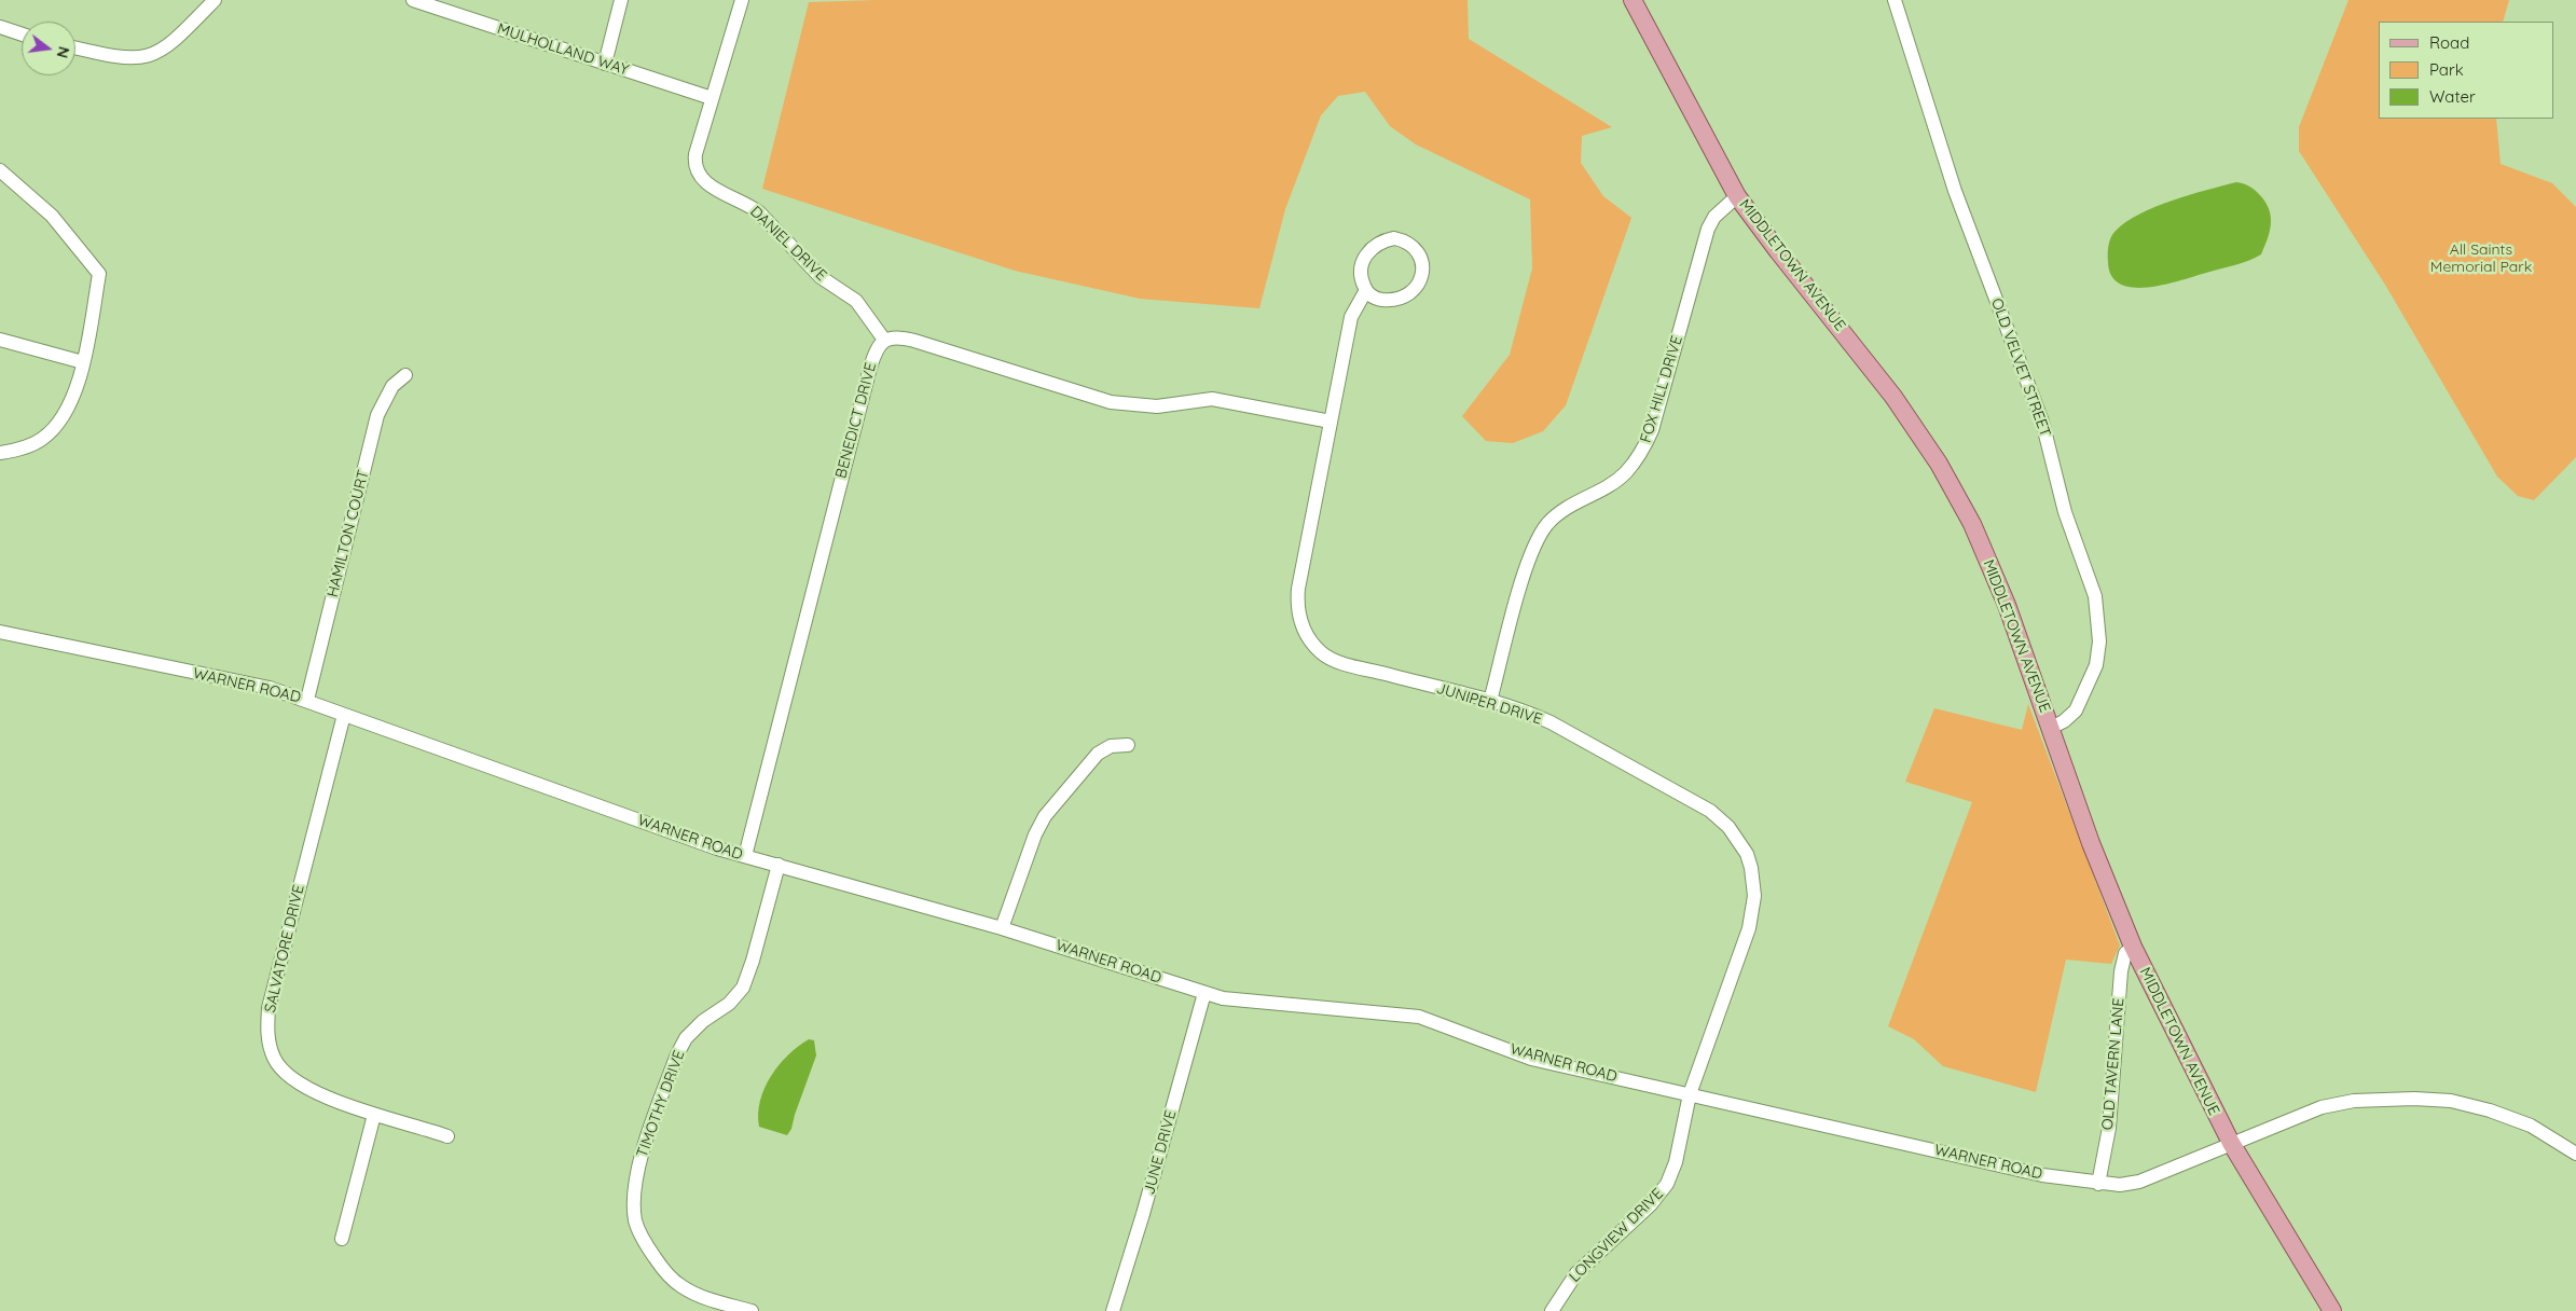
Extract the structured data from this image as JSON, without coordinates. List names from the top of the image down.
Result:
{
  "streets": {
    "main road": ["MIDDLETOWN AVENUE"],
    "street": [
      "MULHOLLAND WAY",
      "DANIEL DRIVE",
      "OLD VELVET STREET",
      "FOX HILL DRIVE",
      "BENEDICT DRIVE",
      "HAMILTON COURT",
      "WARNER ROAD",
      "JUNIPER DRIVE",
      "SALVATORE DRIVE",
      "OLD TAVERN LANE",
      "TIMOTHY DRIVE",
      "JUNE DRIVE",
      "LONGVIEW DRIVE"
    ]
  },
  "crossings": [
    ["MULHOLLAND WAY", "DANIEL DRIVE"],
    ["DANIEL DRIVE", "BENEDICT DRIVE"],
    ["MIDDLETOWN AVENUE", "OLD VELVET STREET"],
    ["MIDDLETOWN AVENUE", "FOX HILL DRIVE"],
    ["MIDDLETOWN AVENUE", "WARNER ROAD"],
    ["MIDDLETOWN AVENUE", "OLD TAVERN LANE"],
    ["FOX HILL DRIVE", "JUNIPER DRIVE"],
    ["BENEDICT DRIVE", "WARNER ROAD"],
    ["HAMILTON COURT", "WARNER ROAD"],
    ["WARNER ROAD", "JUNIPER DRIVE"],
    ["WARNER ROAD", "SALVATORE DRIVE"],
    ["WARNER ROAD", "OLD TAVERN LANE"],
    ["WARNER ROAD", "TIMOTHY DRIVE"],
    ["WARNER ROAD", "JUNE DRIVE"],
    ["WARNER ROAD", "LONGVIEW DRIVE"],
    ["JUNIPER DRIVE", "LONGVIEW DRIVE"]
  ],
  "parks": ["All Saints Memorial Park"],
  "legend": ["Road", "Park", "Water"],
  "north": "right"
}
